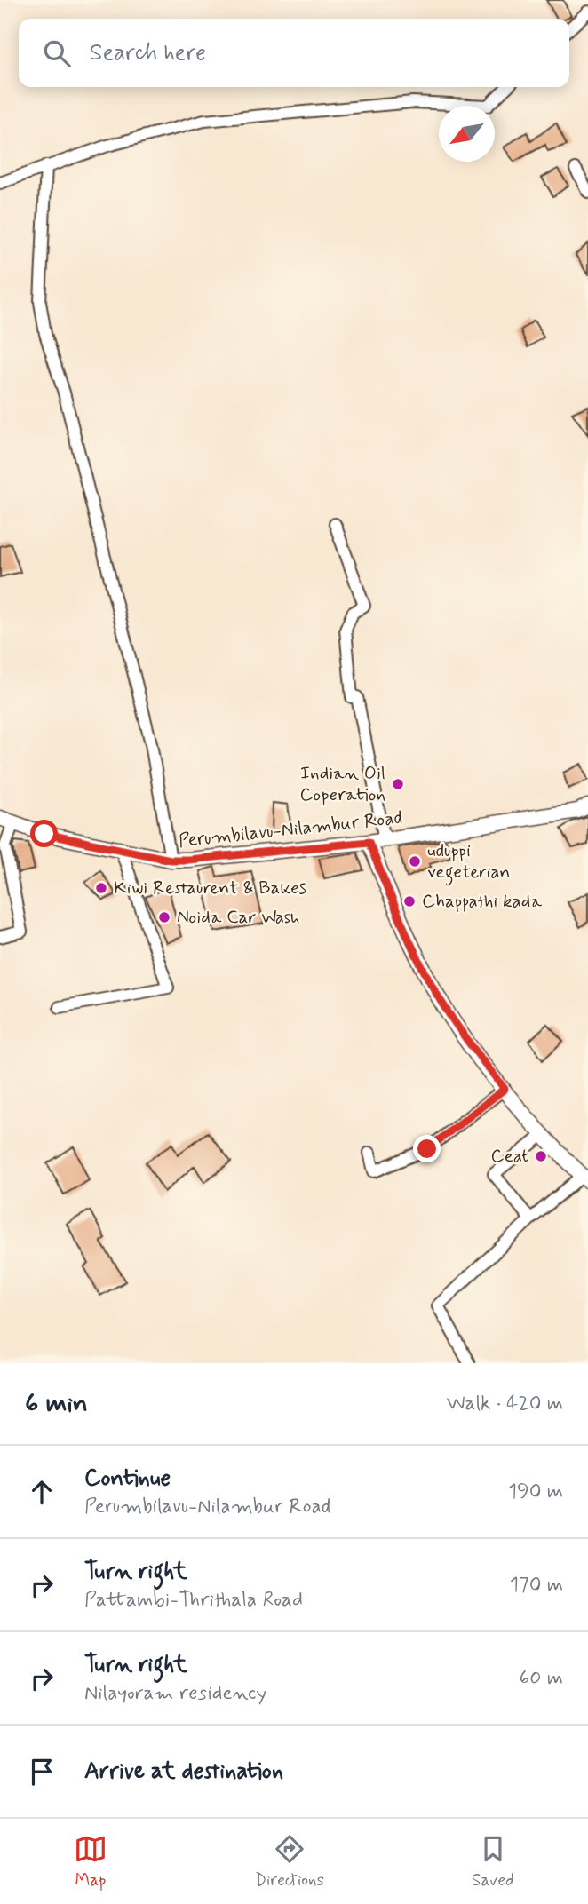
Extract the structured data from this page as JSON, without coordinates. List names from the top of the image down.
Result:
{
  "streets": {
    "main road": ["Perumbilavu-Nilambur Road"]
  },
  "places": [
    "Indian Oil Coperation",
    "uduppi vegeterian",
    "Kiwi Restaurent & Bakes",
    "Chappathi kada",
    "Noida Car Wash",
    "Ceat"
  ],
  "north": "bottom left",
  "page": {
    "search": "Search here",
    "heading": ["6 min", "Walk · 420 m"],
    "list": [
      ["Continue", "Perumbilavu-Nilambur Road", "190 m"],
      ["Turn right", "Pattambi-Thrithala Road", "170 m"],
      ["Turn right", "Nilayoram residency", "60 m"],
      "Arrive at destination"
    ],
    "nav": ["Map", "Directions", "Saved"]
  }
}
